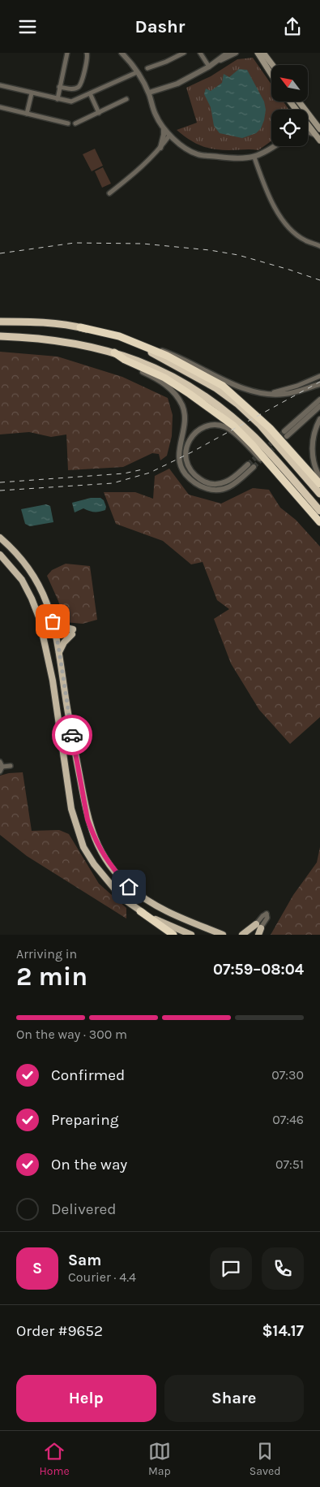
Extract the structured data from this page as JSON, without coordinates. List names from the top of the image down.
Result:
{
  "north": "top left",
  "page": {
    "header": "Dashr",
    "heading": ["2 min", "Arriving in", "07:59–08:04"],
    "panel": [
      "Sam",
      "Courier · 4.4",
      "Order #9652",
      "$14.17"
    ],
    "bar": "On the way · 300 m",
    "list": [
      ["Confirmed", "07:30"],
      ["Preparing", "07:46"],
      ["On the way", "07:51"],
      "Delivered"
    ],
    "round": "S",
    "buttons": ["Help", "Share"],
    "tabs": ["Home", "Map", "Saved"]
  }
}
